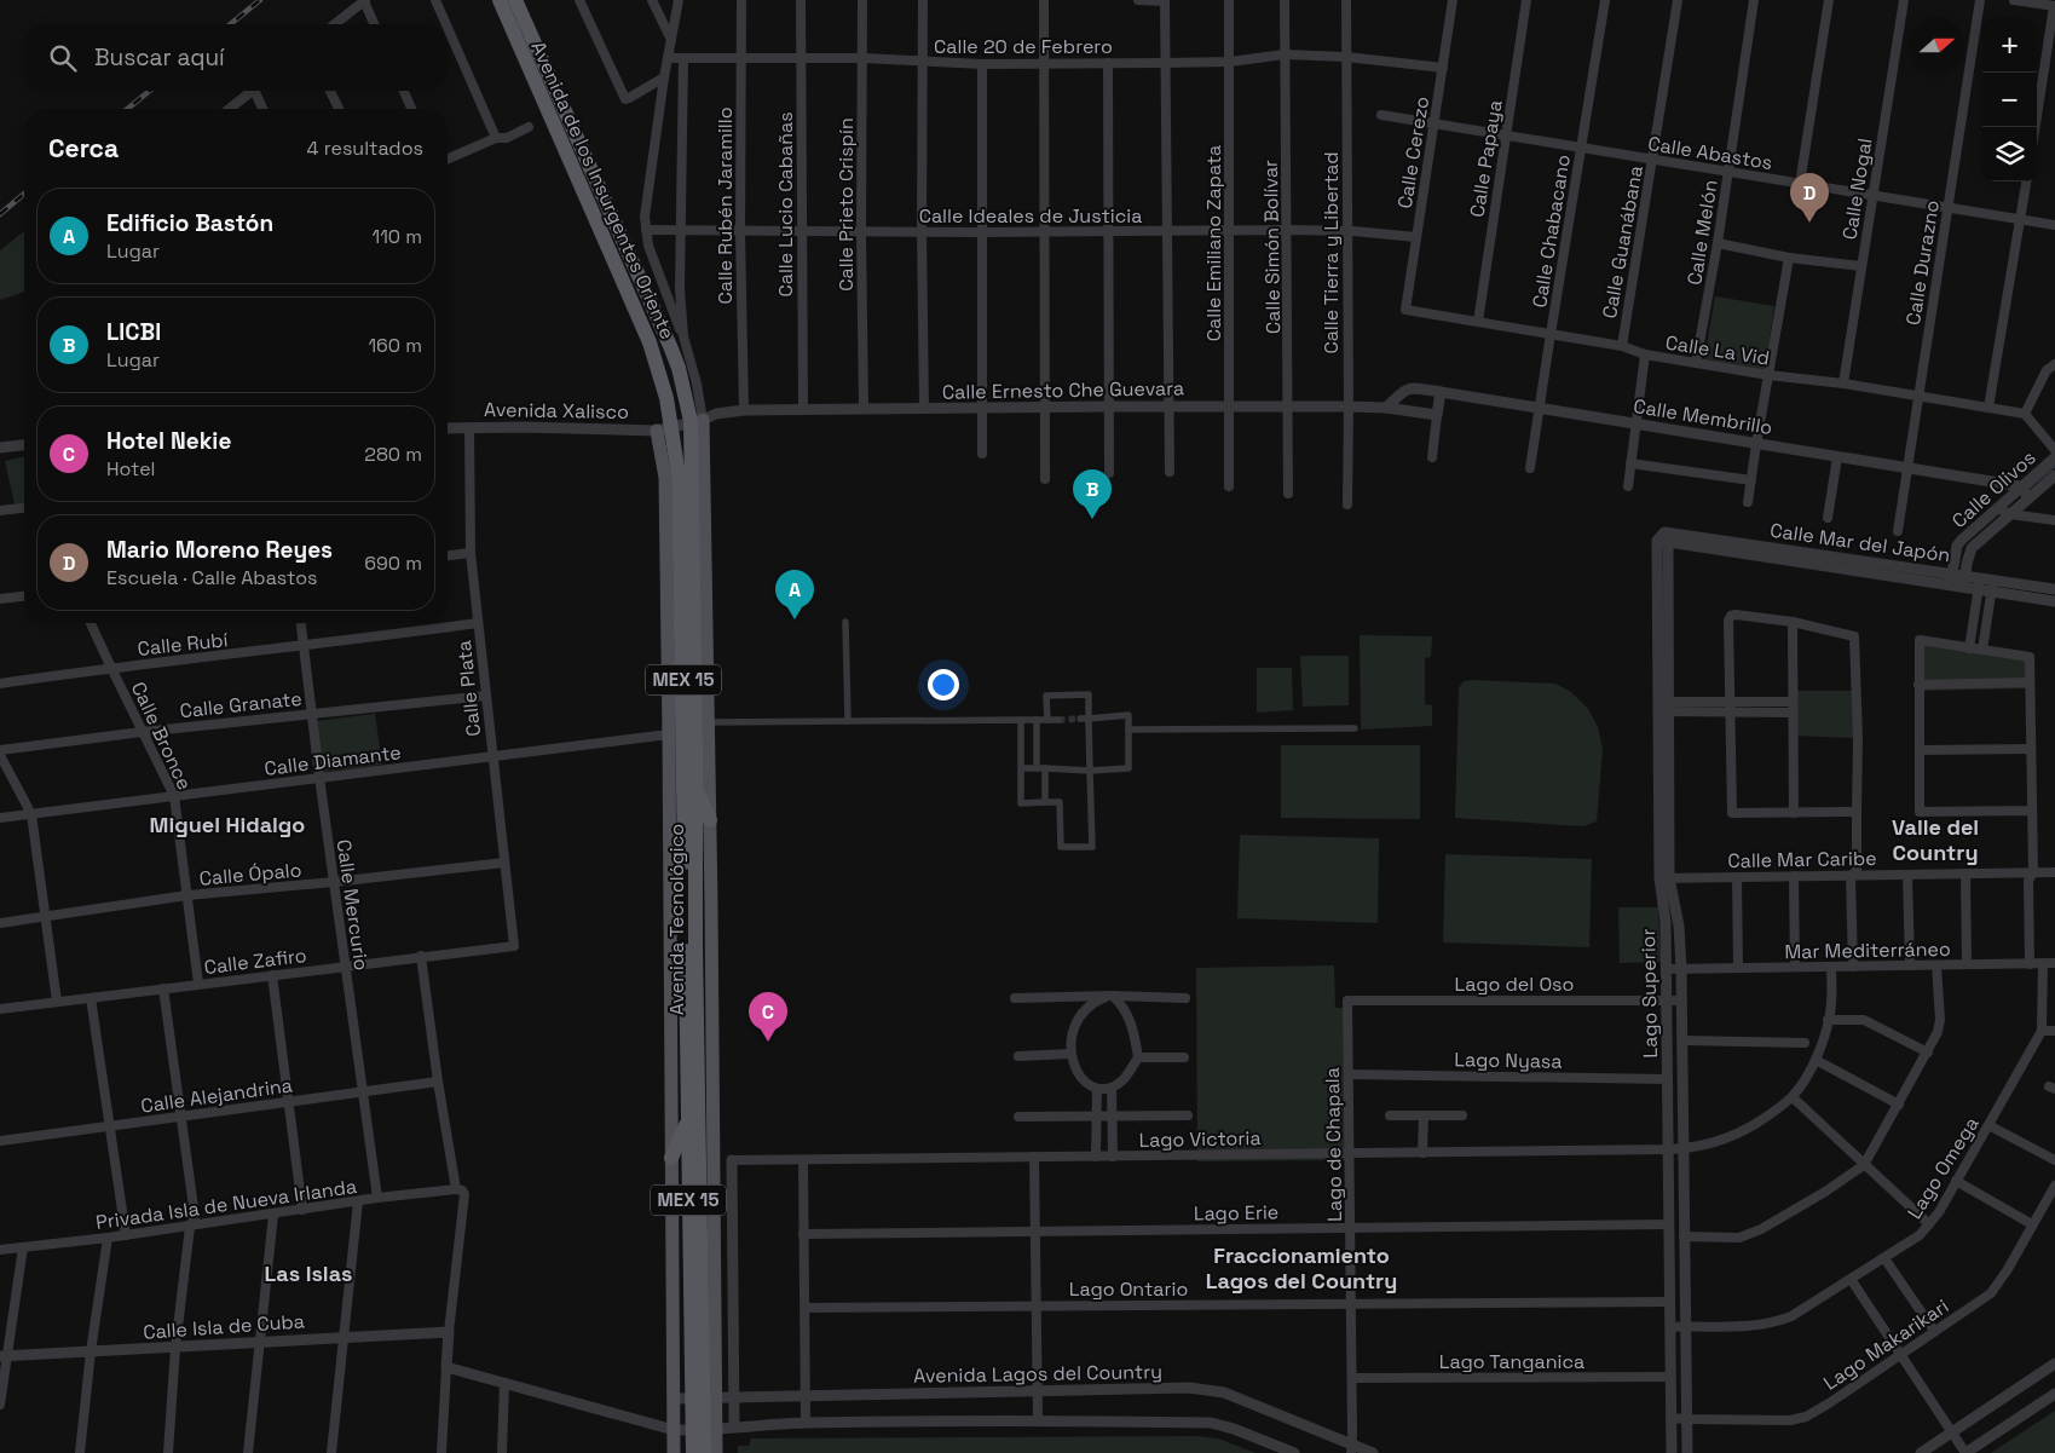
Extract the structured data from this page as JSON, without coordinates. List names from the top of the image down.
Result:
{
  "streets": {
    "highway": ["Avenida de los Insurgentes Oriente", "MEX 15", "Avenida Tecnológico"],
    "street": [
      "Calle 20 de Febrero",
      "Calle Cerezo",
      "Calle Abastos",
      "Calle Papaya",
      "Calle Nogal",
      "Calle Lucio Cabañas",
      "Calle Prieto Crispín",
      "Calle Rubén Jaramillo",
      "Calle Ideales de Justicia",
      "Calle Chabacano",
      "Calle Melón",
      "Calle Guanábana",
      "Calle Emiliano Zapata",
      "Calle Simón Bolívar",
      "Calle Tierra y Libertad",
      "Calle Durazno",
      "Calle La Vid",
      "Calle Ernesto Che Guevara",
      "Avenida Xalisco",
      "Calle Membrillo",
      "Calle Olivos",
      "Calle Mar del Japón",
      "Calle Rubí",
      "Calle Plata",
      "Calle Granate",
      "Calle Bronce",
      "Calle Diamante",
      "Calle Mar Caribe",
      "Calle Ópalo",
      "Calle Mercurio",
      "Mar Mediterráneo",
      "Calle Zafiro",
      "Lago del Oso",
      "Lago Superior",
      "Lago Nyasa",
      "Calle Alejandrina",
      "Lago Victoria",
      "Lago de Chapala",
      "Lago Omega",
      "Privada Isla de Nueva Irlanda",
      "Lago Erie",
      "Lago Ontario",
      "Calle Isla de Cuba",
      "Lago Makarikari",
      "Lago Tanganica",
      "Avenida Lagos del Country"
    ]
  },
  "crossings": [
    ["Calle 20 de Febrero", "Calle Cerezo"],
    ["Calle 20 de Febrero", "Calle Lucio Cabañas"],
    ["Calle 20 de Febrero", "Calle Prieto Crispín"],
    ["Calle 20 de Febrero", "Calle Rubén Jaramillo"],
    ["Calle 20 de Febrero", "Calle Emiliano Zapata"],
    ["Calle 20 de Febrero", "Calle Simón Bolívar"],
    ["Calle 20 de Febrero", "Calle Tierra y Libertad"],
    ["Calle Cerezo", "Calle Abastos"],
    ["Calle Cerezo", "Calle Ideales de Justicia"],
    ["Calle Cerezo", "Calle La Vid"],
    ["Calle Abastos", "Calle Papaya"],
    ["Calle Abastos", "Calle Nogal"],
    ["Calle Abastos", "Calle Chabacano"],
    ["Calle Abastos", "Calle Melón"],
    ["Calle Abastos", "Calle Guanábana"],
    ["Calle Abastos", "Calle Durazno"],
    ["Calle Papaya", "Calle La Vid"],
    ["Calle Nogal", "Calle La Vid"],
    ["Avenida de los Insurgentes Oriente", "Avenida Tecnológico"],
    ["Calle Lucio Cabañas", "Calle Ideales de Justicia"],
    ["Calle Lucio Cabañas", "Calle Ernesto Che Guevara"],
    ["Calle Prieto Crispín", "Calle Ideales de Justicia"],
    ["Calle Prieto Crispín", "Calle Ernesto Che Guevara"],
    ["Calle Rubén Jaramillo", "Calle Ideales de Justicia"],
    ["Calle Rubén Jaramillo", "Calle Ernesto Che Guevara"],
    ["Calle Ideales de Justicia", "Calle Emiliano Zapata"],
    ["Calle Ideales de Justicia", "Calle Simón Bolívar"],
    ["Calle Ideales de Justicia", "Calle Tierra y Libertad"],
    ["Calle Chabacano", "Calle La Vid"],
    ["Calle Chabacano", "Calle Membrillo"],
    ["Calle Melón", "Calle La Vid"],
    ["Calle Guanábana", "Calle La Vid"],
    ["Calle Emiliano Zapata", "Calle Ernesto Che Guevara"],
    ["Calle Simón Bolívar", "Calle Ernesto Che Guevara"],
    ["Calle Tierra y Libertad", "Calle Ernesto Che Guevara"],
    ["Calle Durazno", "Calle La Vid"],
    ["Calle Durazno", "Calle Membrillo"],
    ["Calle Ernesto Che Guevara", "Avenida Xalisco"],
    ["Calle Ernesto Che Guevara", "Calle Membrillo"],
    ["Calle Ernesto Che Guevara", "Avenida Tecnológico"],
    ["Avenida Xalisco", "Calle Plata"],
    ["Avenida Xalisco", "Avenida Tecnológico"],
    ["Calle Membrillo", "Calle Olivos"],
    ["Calle Olivos", "Calle Mar del Japón"],
    ["Calle Mar del Japón", "Lago Superior"],
    ["Calle Rubí", "Calle Plata"],
    ["Calle Rubí", "Calle Bronce"],
    ["Calle Rubí", "Calle Mercurio"],
    ["Calle Plata", "Calle Granate"],
    ["Calle Plata", "Calle Diamante"],
    ["Calle Plata", "Calle Ópalo"],
    ["Calle Plata", "Calle Zafiro"],
    ["Calle Granate", "Calle Bronce"],
    ["Calle Granate", "Calle Mercurio"],
    ["Calle Bronce", "Calle Diamante"],
    ["Calle Bronce", "Calle Ópalo"],
    ["Calle Bronce", "Calle Zafiro"],
    ["Calle Diamante", "Calle Mercurio"],
    ["Calle Diamante", "Avenida Tecnológico"],
    ["Calle Mar Caribe", "Lago Superior"],
    ["Calle Ópalo", "Calle Mercurio"],
    ["Calle Mercurio", "Calle Zafiro"],
    ["Calle Mercurio", "Calle Alejandrina"],
    ["Calle Mercurio", "Privada Isla de Nueva Irlanda"],
    ["Avenida Tecnológico", "Avenida Lagos del Country"],
    ["Mar Mediterráneo", "Lago Superior"],
    ["Mar Mediterráneo", "Lago Omega"],
    ["Lago del Oso", "Lago Superior"],
    ["Lago del Oso", "Lago de Chapala"],
    ["Lago Superior", "Lago Nyasa"],
    ["Lago Superior", "Lago Victoria"],
    ["Lago Superior", "Lago Omega"],
    ["Lago Superior", "Lago Erie"],
    ["Lago Superior", "Lago Ontario"],
    ["Lago Superior", "Lago Makarikari"],
    ["Lago Superior", "Lago Tanganica"],
    ["Lago Nyasa", "Lago de Chapala"],
    ["Lago Victoria", "Lago de Chapala"],
    ["Lago de Chapala", "Lago Erie"],
    ["Lago de Chapala", "Lago Ontario"],
    ["Lago de Chapala", "Lago Tanganica"],
    ["Lago de Chapala", "Avenida Lagos del Country"]
  ],
  "districts": [
    "Miguel Hidalgo",
    "Valle del Country",
    "Fraccionamiento Lagos del Country",
    "Las Islas"
  ],
  "north": "right",
  "page": {
    "map_buttons": ["+", "−"],
    "search": "Buscar aquí",
    "heading": ["Cerca", "4 resultados"],
    "pins": [
      "D",
      "B",
      "A",
      "C"
    ],
    "list": [
      {
        "mark": "A",
        "name": "Edificio Bastón",
        "note": "Lugar",
        "value": "110 m"
      },
      {
        "mark": "B",
        "name": "LICBI",
        "note": "Lugar",
        "value": "160 m"
      },
      {
        "mark": "C",
        "name": "Hotel Nekie",
        "note": "Hotel",
        "value": "280 m"
      },
      {
        "mark": "D",
        "name": "Mario Moreno Reyes",
        "note": "Escuela · Calle Abastos",
        "value": "690 m"
      }
    ]
  }
}
